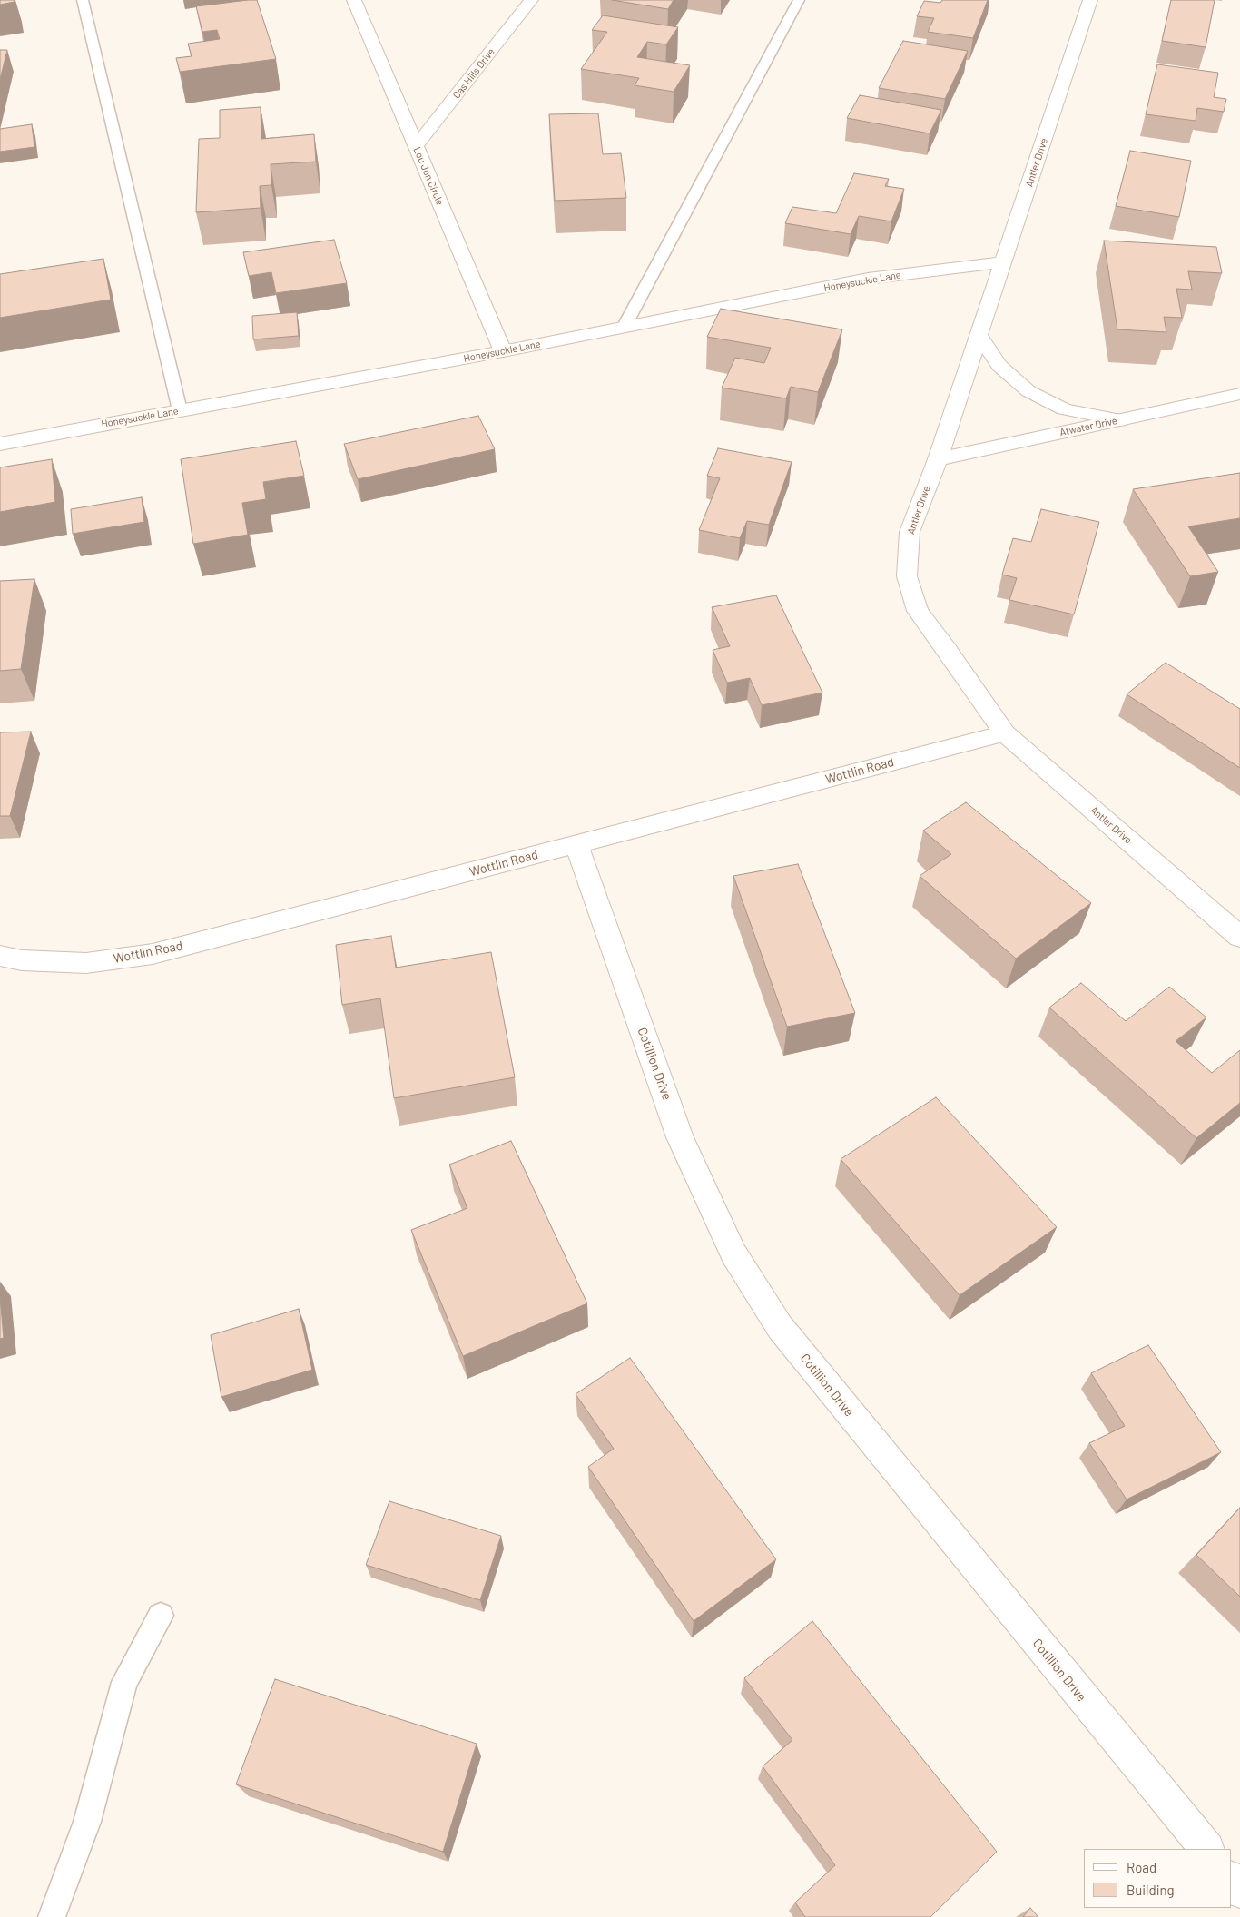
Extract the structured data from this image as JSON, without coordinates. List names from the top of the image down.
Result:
{
  "streets": {
    "street": [
      "Cas Hills Drive",
      "Antler Drive",
      "Lou Jon Circle",
      "Honeysuckle Lane",
      "Atwater Drive",
      "Wottlin Road",
      "Cotillion Drive"
    ]
  },
  "crossings": [
    ["Cas Hills Drive", "Lou Jon Circle"],
    ["Antler Drive", "Honeysuckle Lane"],
    ["Antler Drive", "Atwater Drive"],
    ["Antler Drive", "Wottlin Road"],
    ["Lou Jon Circle", "Honeysuckle Lane"],
    ["Wottlin Road", "Cotillion Drive"]
  ],
  "legend": ["Road", "Building"]
}
